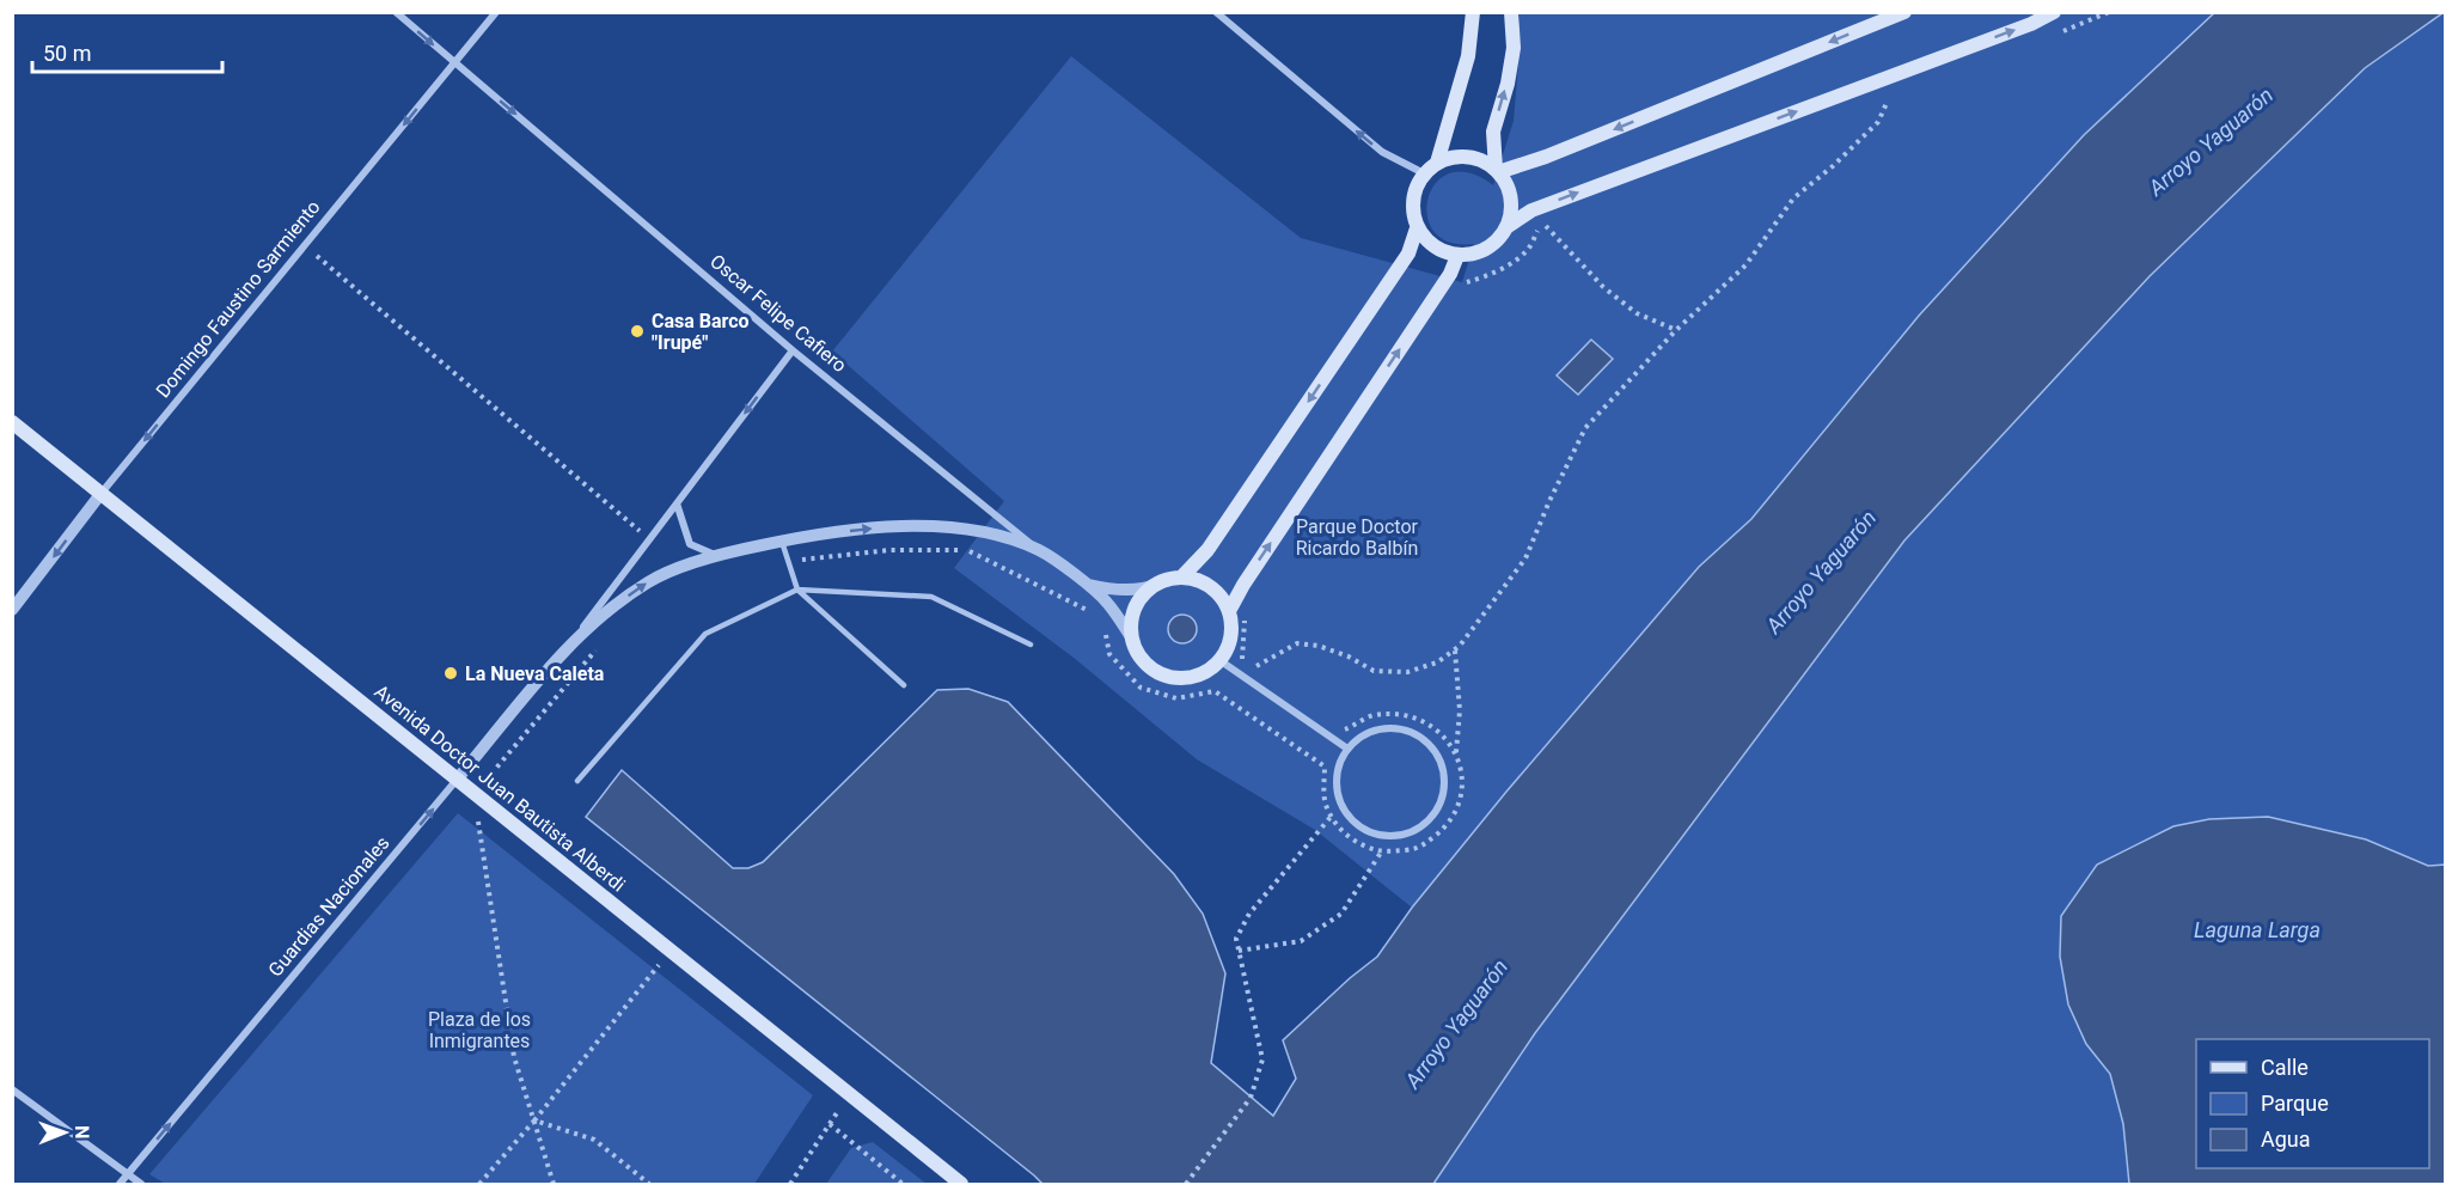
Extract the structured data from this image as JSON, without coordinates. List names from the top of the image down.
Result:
{
  "streets": {
    "main road": ["Avenida Doctor Juan Bautista Alberdi"],
    "street": ["Domingo Faustino Sarmiento", "Oscar Felipe Cafiero", "Guardias Nacionales"]
  },
  "crossings": [
    ["Domingo Faustino Sarmiento", "Oscar Felipe Cafiero"],
    ["Domingo Faustino Sarmiento", "Avenida Doctor Juan Bautista Alberdi"],
    ["Oscar Felipe Cafiero", "Guardias Nacionales"],
    ["Avenida Doctor Juan Bautista Alberdi", "Guardias Nacionales"]
  ],
  "one_way": ["Domingo Faustino Sarmiento", "Oscar Felipe Cafiero"],
  "water": ["Arroyo Yaguarón", "Laguna Larga"],
  "parks": ["Parque Doctor Ricardo Balbín", "Plaza de los Inmigrantes"],
  "places": ["Casa Barco \"Irupé\"", "La Nueva Caleta"],
  "legend": ["Calle", "Parque", "Agua"],
  "scale_bar": "50 m",
  "north": "right"
}
